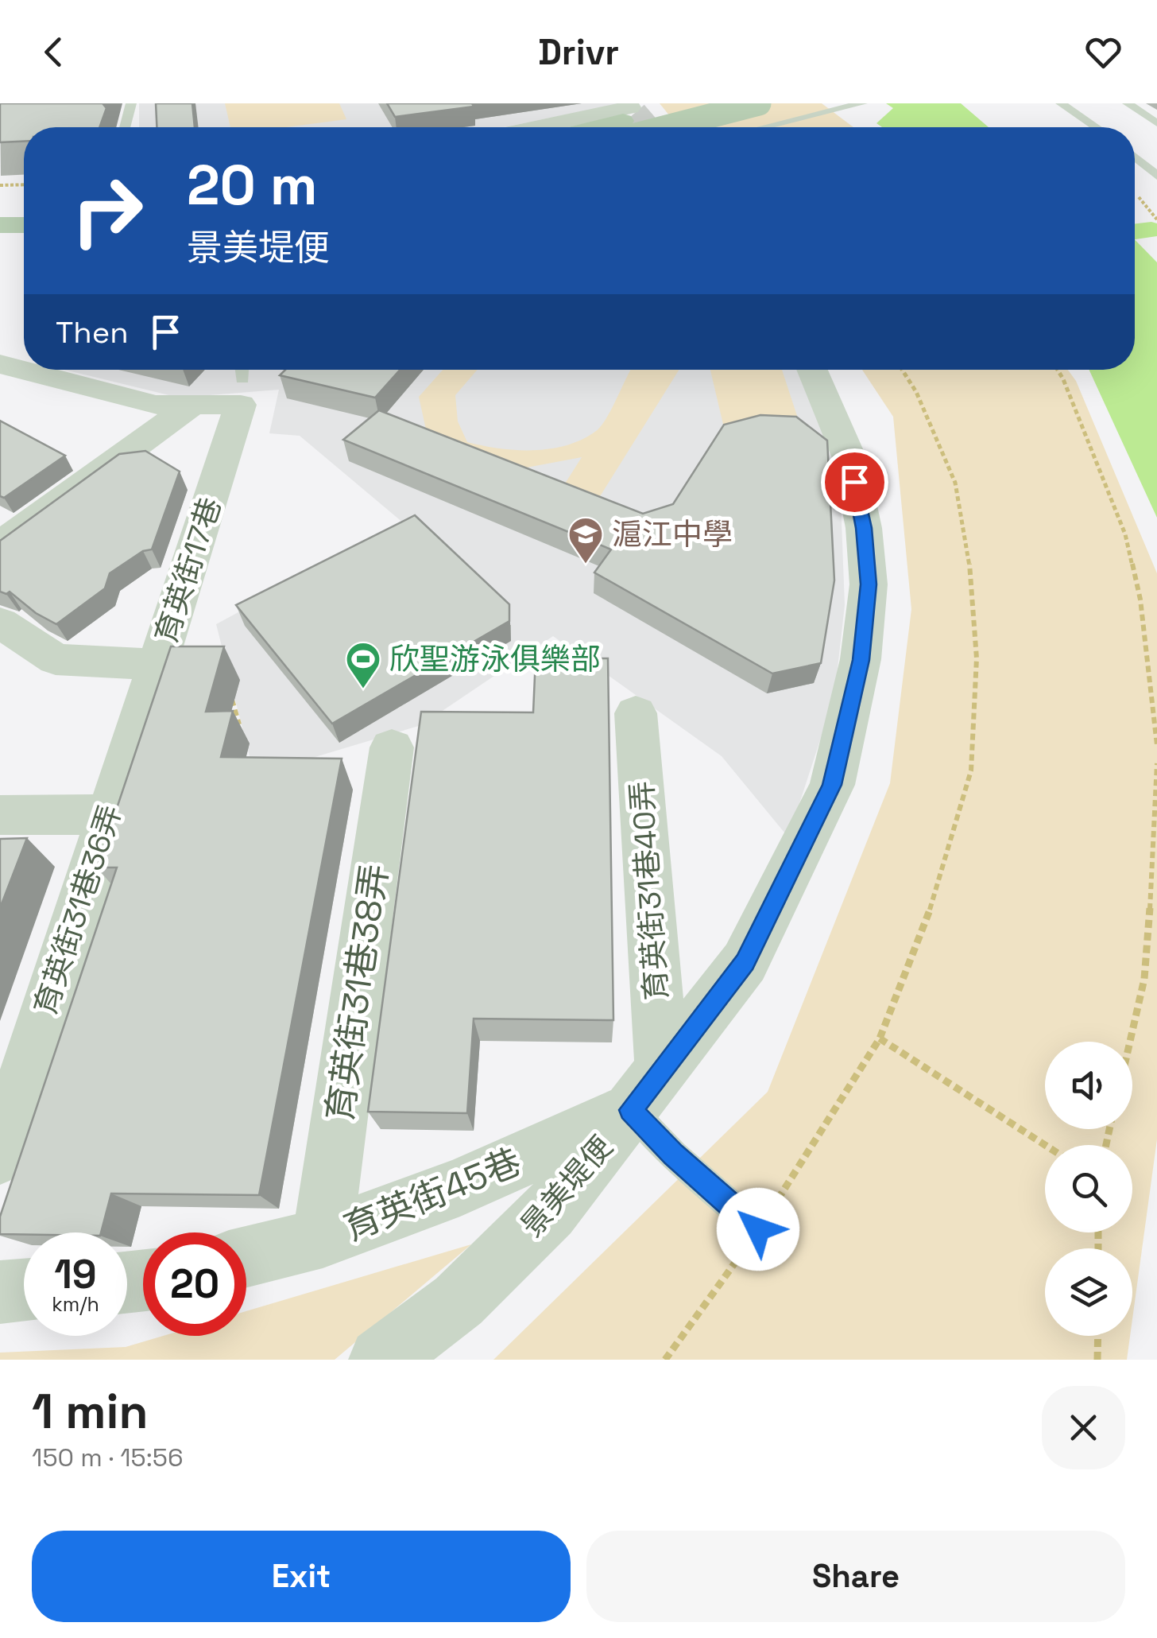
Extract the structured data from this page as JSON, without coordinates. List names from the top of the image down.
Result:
{
  "streets": {
    "street": [
      "育英街17巷",
      "育英街31巷40弄",
      "育英街31巷36弄",
      "育英街31巷38弄",
      "景美堤便",
      "育英街45巷"
    ]
  },
  "crossings": [
    ["育英街17巷", "育英街31巷36弄"],
    ["育英街31巷40弄", "景美堤便"],
    ["育英街31巷40弄", "育英街45巷"],
    ["育英街31巷38弄", "育英街45巷"],
    ["景美堤便", "育英街45巷"]
  ],
  "places": {
    "school or university": ["滬江中學"],
    "sports": ["欣聖游泳俱樂部"]
  },
  "page": {
    "header": "Drivr",
    "turn": ["20 m", "景美堤便"],
    "then": "Then",
    "speed": "19 km/h",
    "limit": "20",
    "heading": ["1 min", "150 m · 15:56"],
    "buttons": ["Exit", "Share"]
  }
}
